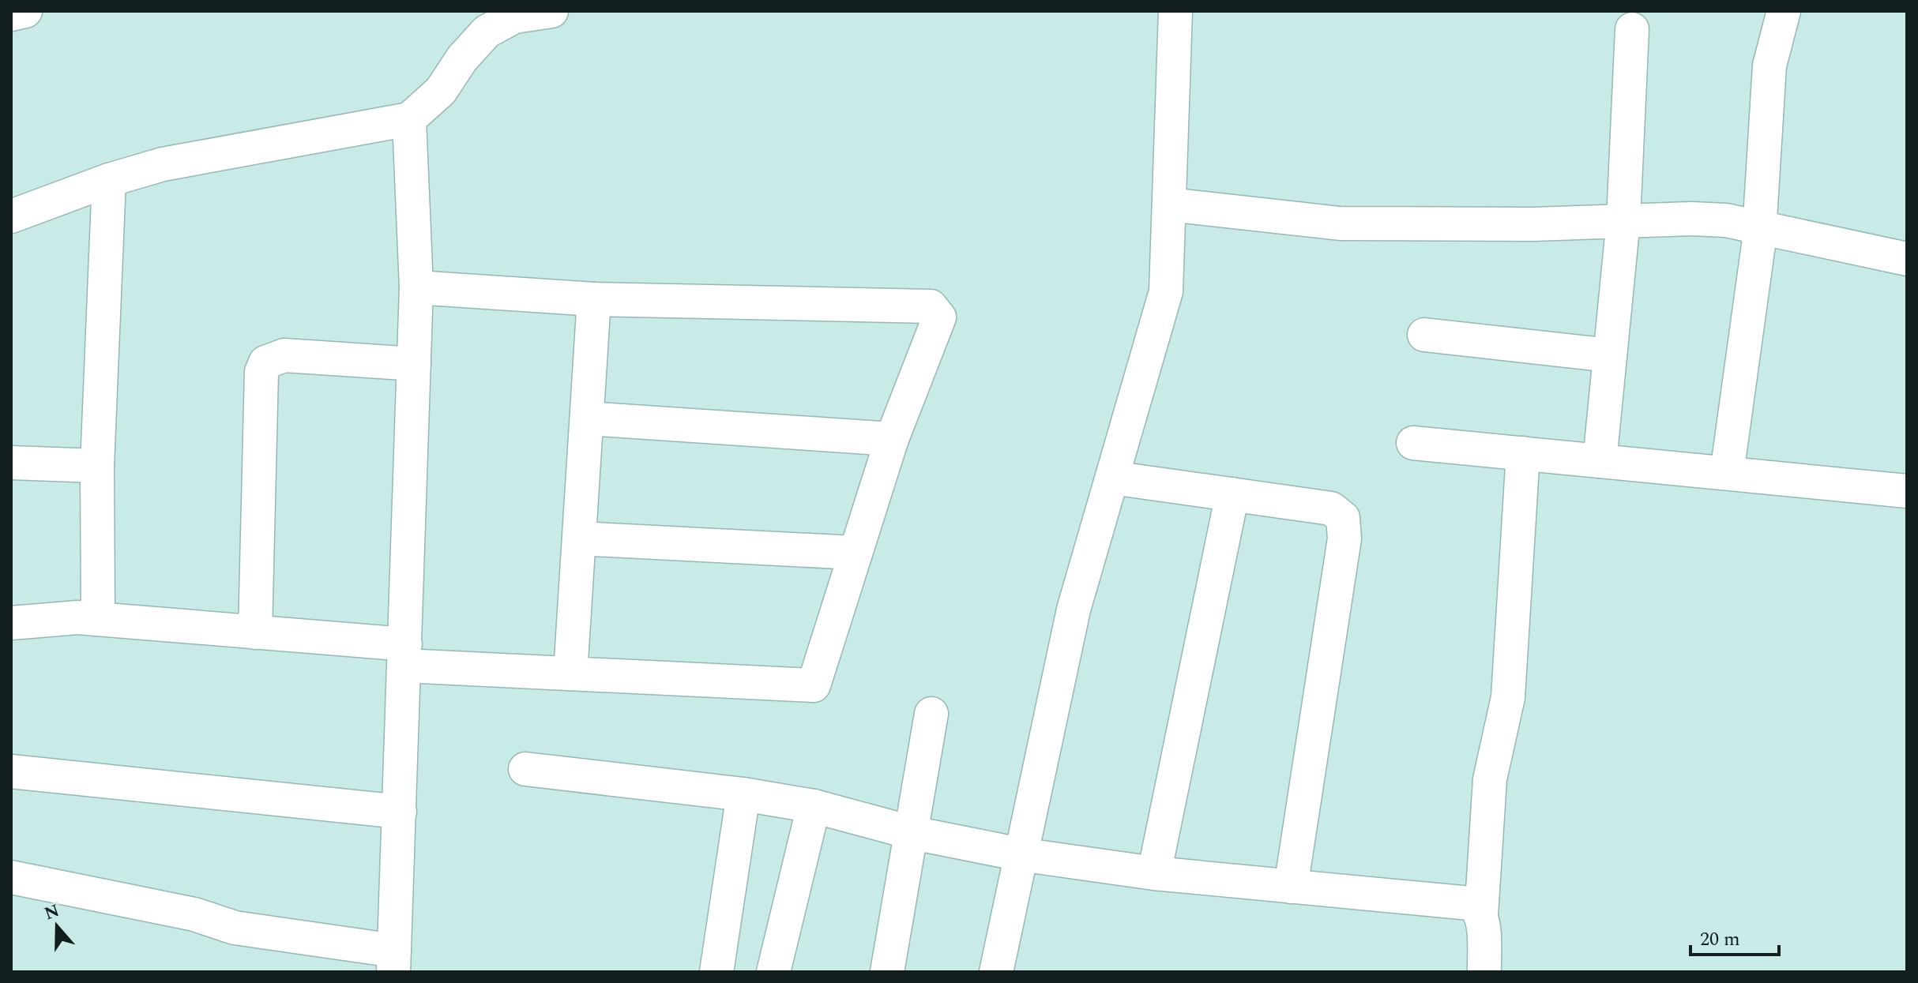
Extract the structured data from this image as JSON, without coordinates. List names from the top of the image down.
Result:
{
  "scale_bar": "20 m",
  "north": "top"
}
